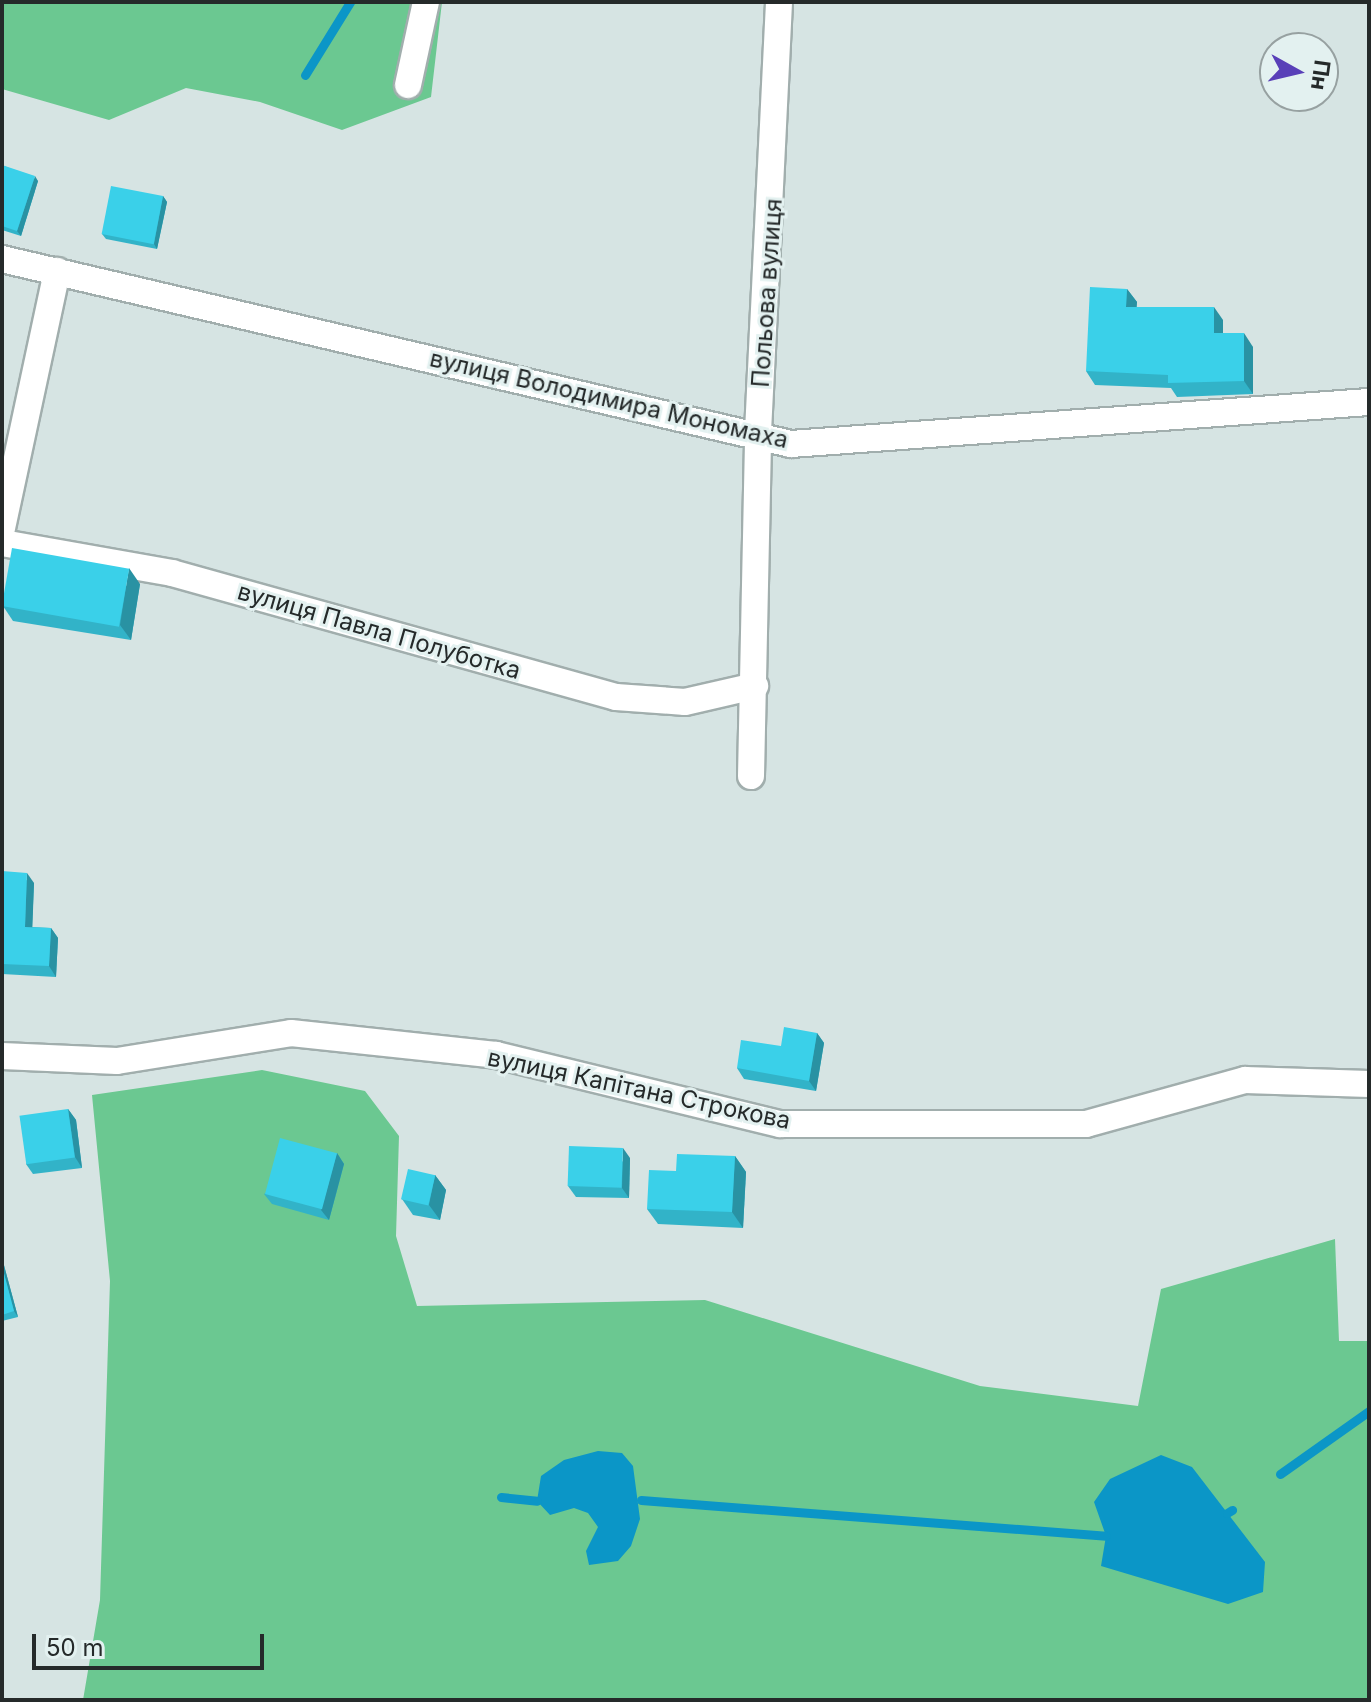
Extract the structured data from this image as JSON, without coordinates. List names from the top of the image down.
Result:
{
  "streets": {
    "street": [
      "Польова вулиця",
      "вулиця Володимира Мономаха",
      "вулиця Павла Полуботка",
      "вулиця Капітана Строкова"
    ]
  },
  "crossings": [
    ["Польова вулиця", "вулиця Володимира Мономаха"],
    ["Польова вулиця", "вулиця Павла Полуботка"]
  ],
  "scale_bar": "50 m",
  "north": "right"
}
